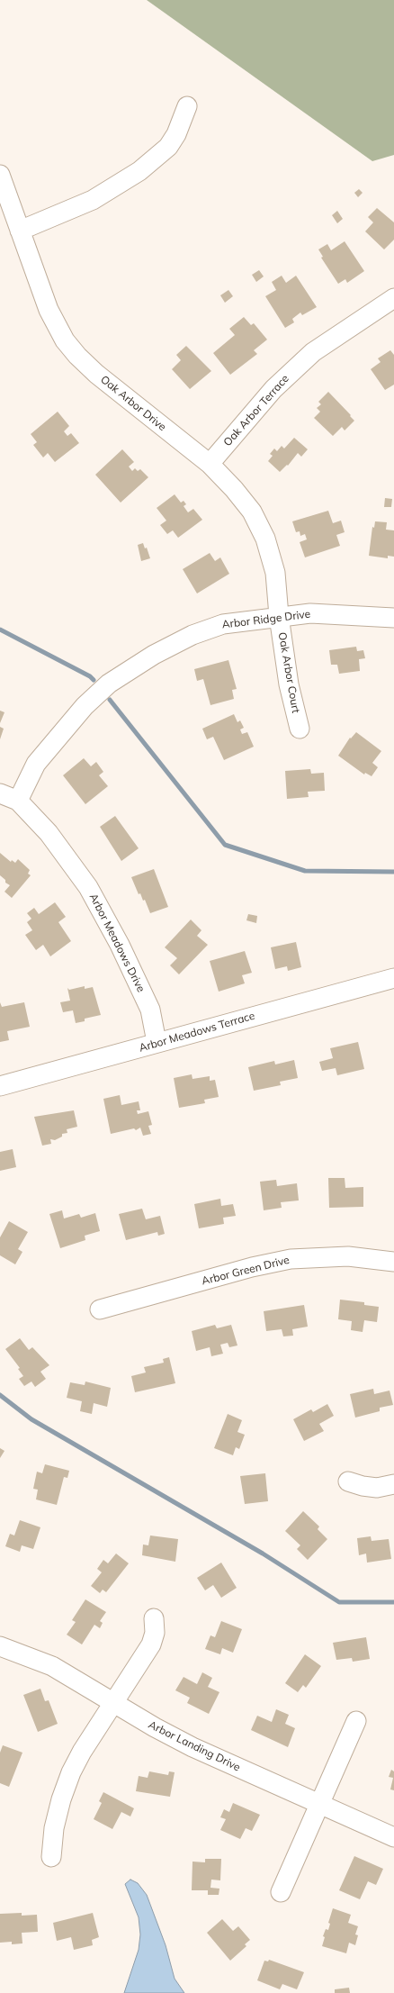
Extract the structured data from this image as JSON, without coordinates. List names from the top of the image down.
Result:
{
  "streets": {
    "street": [
      "Oak Arbor Drive",
      "Oak Arbor Terrace",
      "Arbor Ridge Drive",
      "Oak Arbor Court",
      "Arbor Meadows Drive",
      "Arbor Meadows Terrace",
      "Arbor Green Drive",
      "Arbor Landing Drive"
    ]
  },
  "crossings": [
    ["Oak Arbor Drive", "Oak Arbor Terrace"],
    ["Oak Arbor Drive", "Arbor Ridge Drive"],
    ["Oak Arbor Drive", "Oak Arbor Court"],
    ["Arbor Ridge Drive", "Oak Arbor Court"],
    ["Arbor Ridge Drive", "Arbor Meadows Drive"],
    ["Arbor Meadows Drive", "Arbor Meadows Terrace"]
  ]
}
